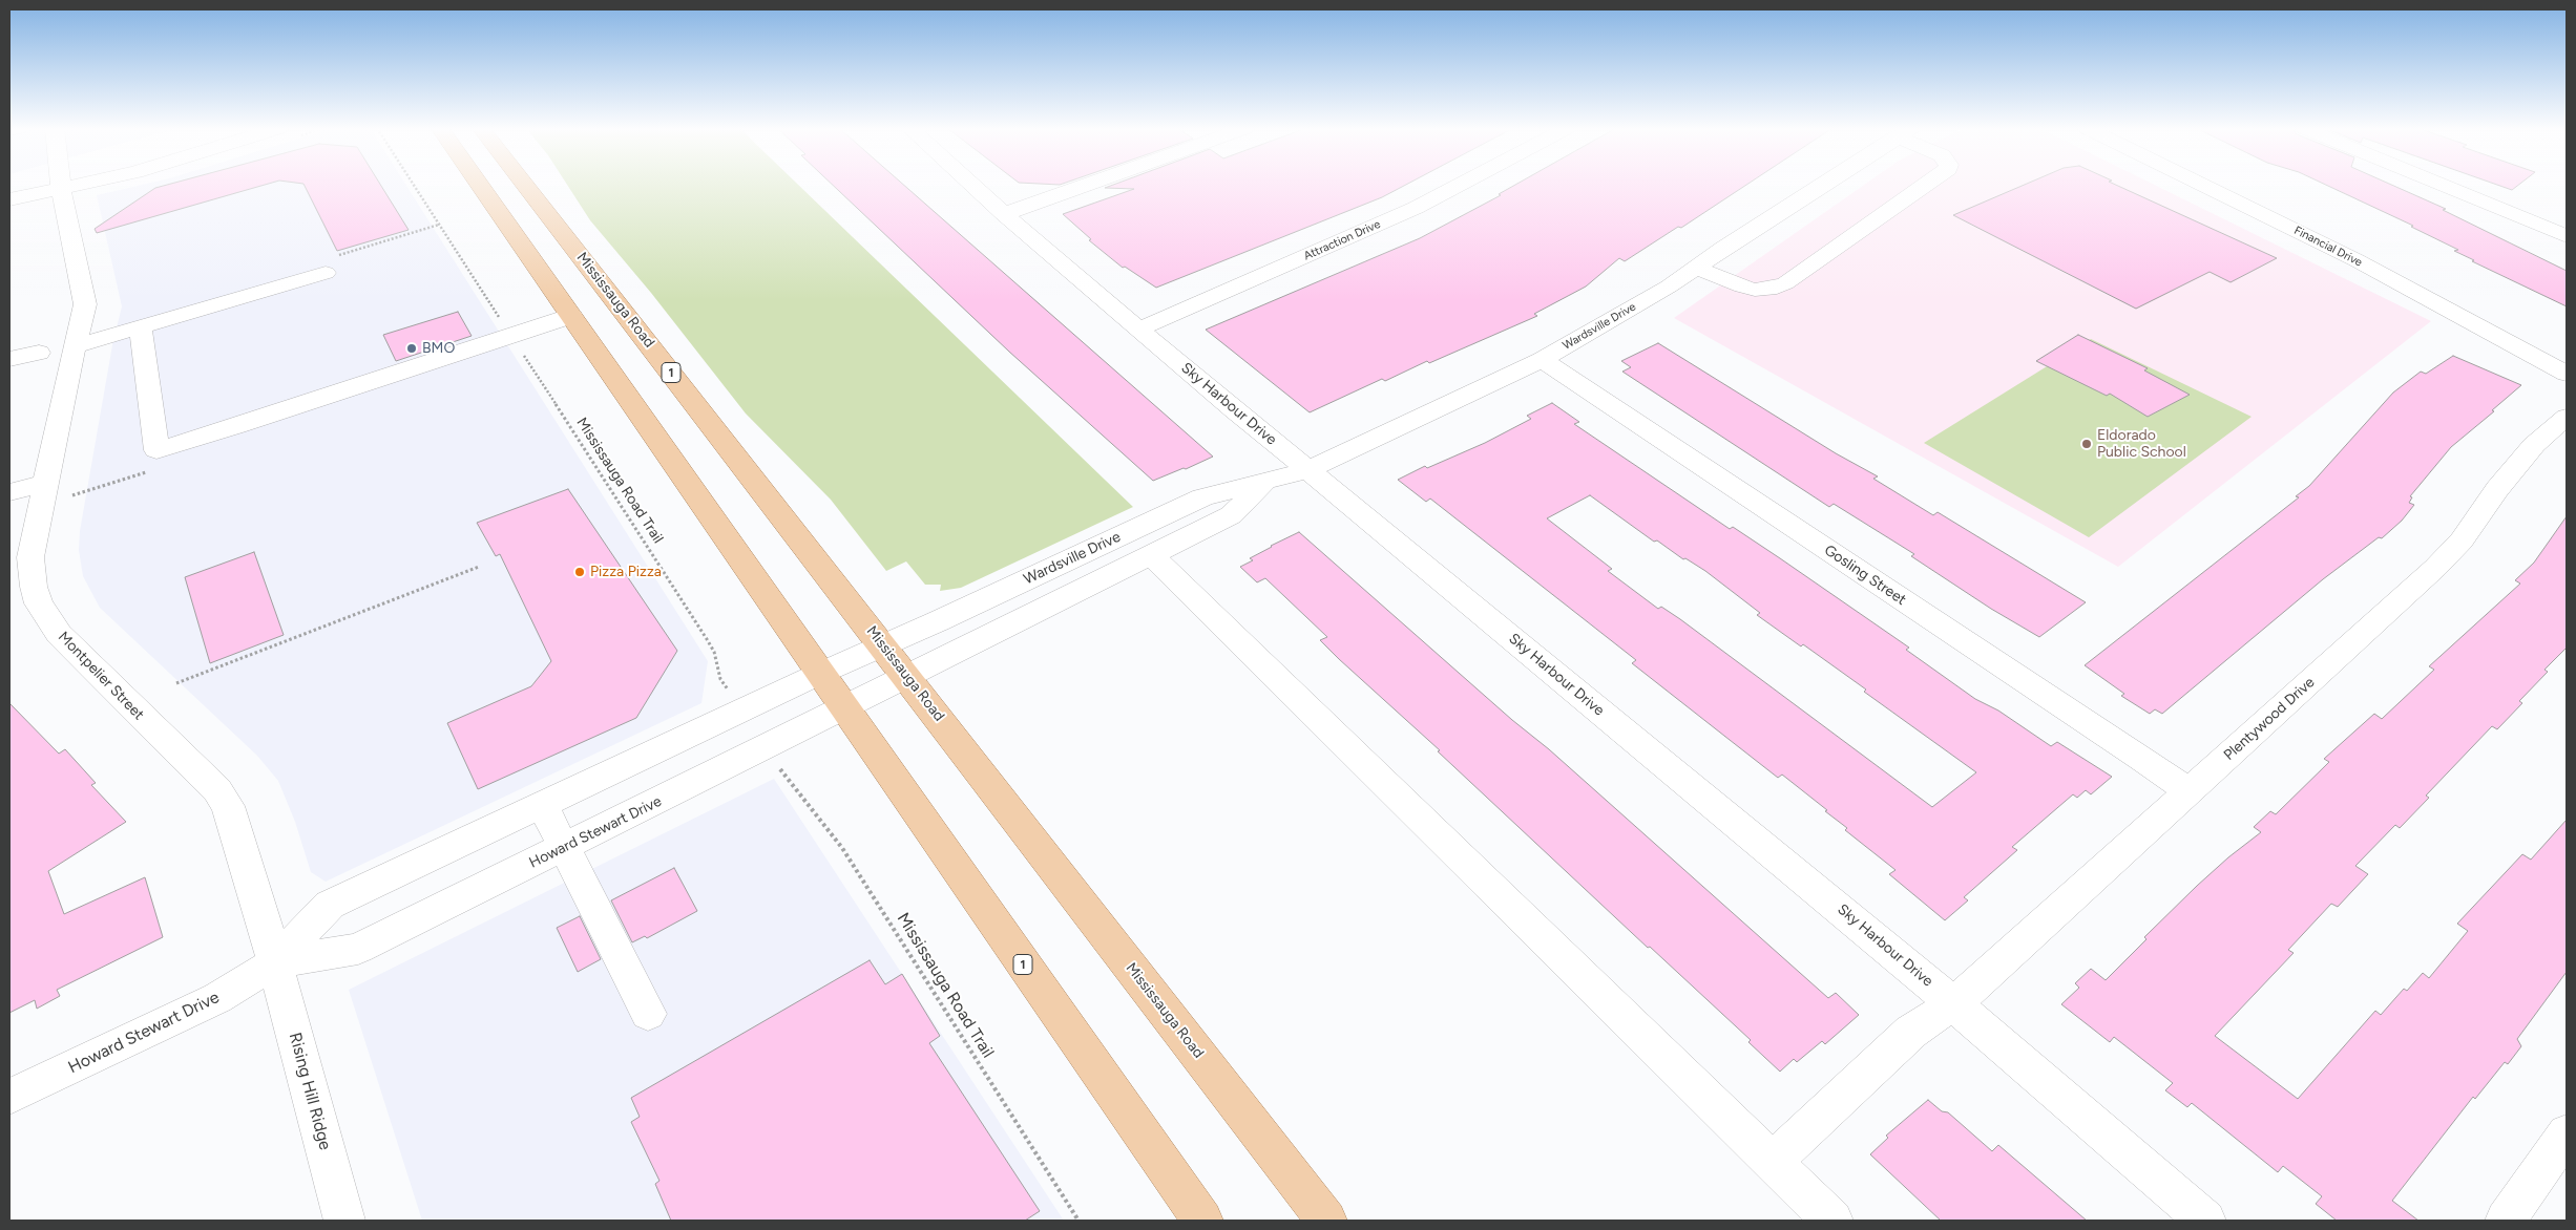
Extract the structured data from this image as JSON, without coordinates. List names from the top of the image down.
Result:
{
  "streets": {
    "main road": ["Mississauga Road", "1"],
    "street": [
      "Attraction Drive",
      "Financial Drive",
      "Wardsville Drive",
      "Sky Harbour Drive",
      "Gosling Street",
      "Montpelier Street",
      "Plentywood Drive",
      "Howard Stewart Drive",
      "Rising Hill Ridge"
    ],
    "path": ["Mississauga Road Trail"]
  },
  "crossings": [
    ["Attraction Drive", "Sky Harbour Drive"],
    ["Mississauga Road", "Wardsville Drive"],
    ["Mississauga Road", "Howard Stewart Drive"],
    ["Wardsville Drive", "Sky Harbour Drive"],
    ["Wardsville Drive", "Gosling Street"],
    ["Wardsville Drive", "Howard Stewart Drive"],
    ["1", "Howard Stewart Drive"],
    ["Sky Harbour Drive", "Plentywood Drive"],
    ["Gosling Street", "Plentywood Drive"],
    ["Montpelier Street", "Howard Stewart Drive"],
    ["Montpelier Street", "Rising Hill Ridge"],
    ["Howard Stewart Drive", "Rising Hill Ridge"]
  ],
  "places": ["BMO", "Eldorado Public School", "Pizza Pizza"]
}
